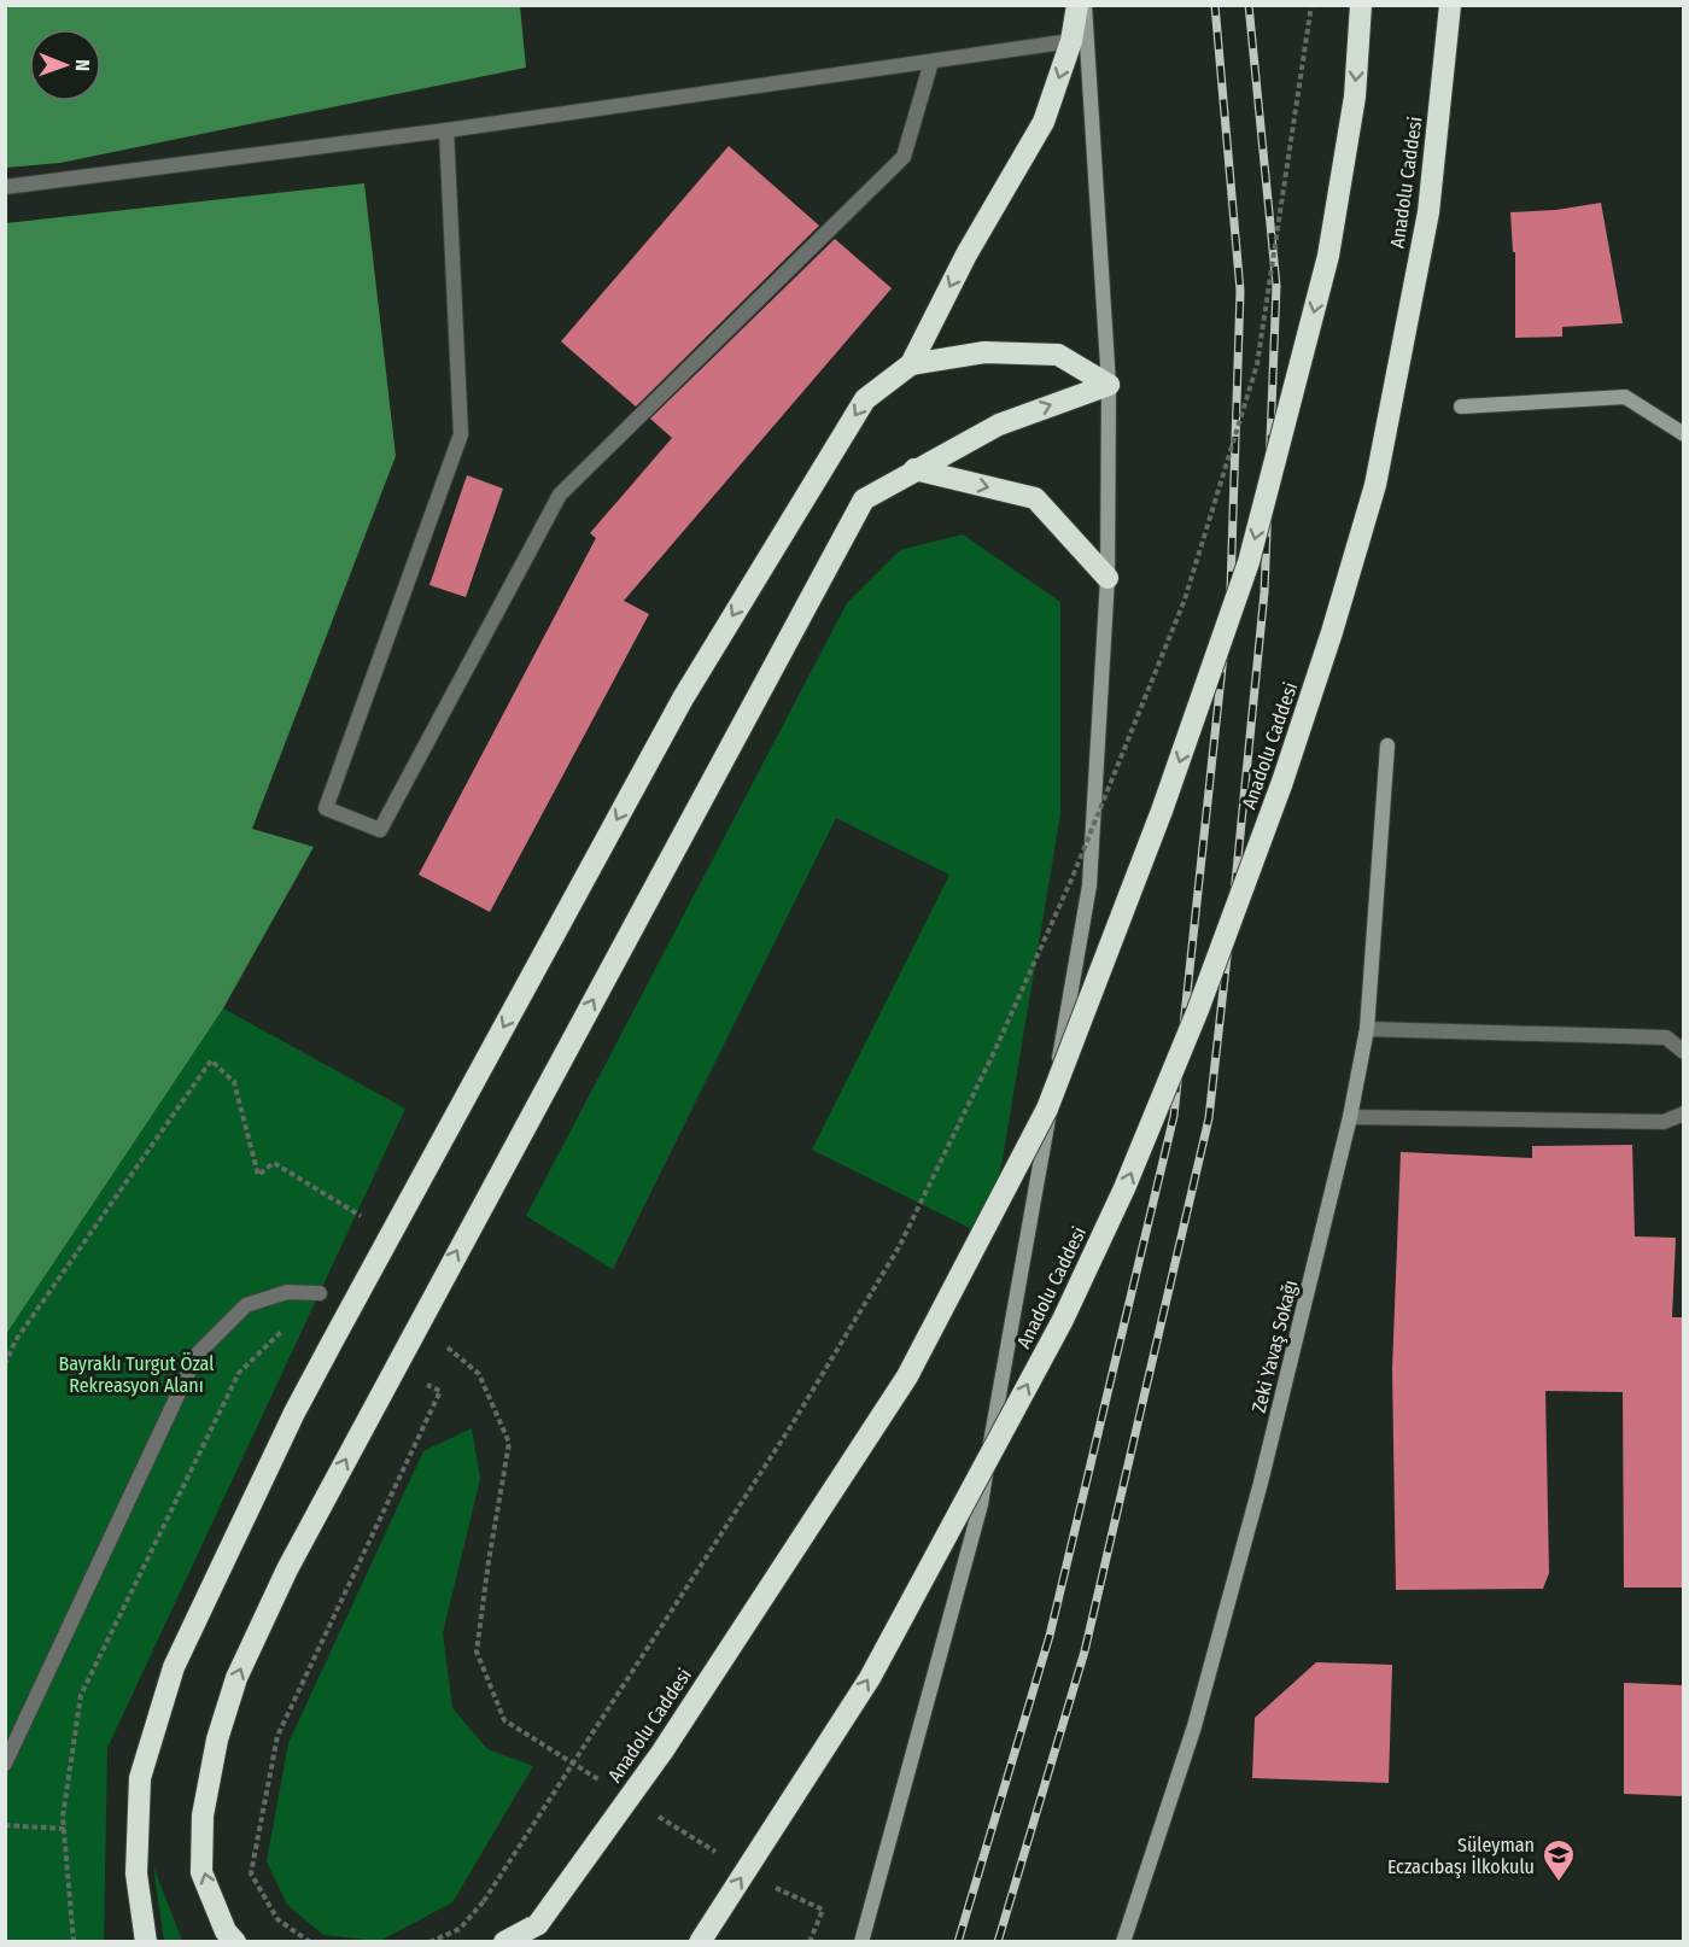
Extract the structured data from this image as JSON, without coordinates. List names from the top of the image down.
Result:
{
  "streets": {
    "highway": ["Anadolu Caddesi"],
    "street": ["Zeki Yavaş Sokağı"]
  },
  "parks": ["Bayraklı Turgut Özal Rekreasyon Alanı"],
  "places": {
    "school or university": ["Süleyman Eczacıbaşı İlkokulu"]
  },
  "north": "right"
}
